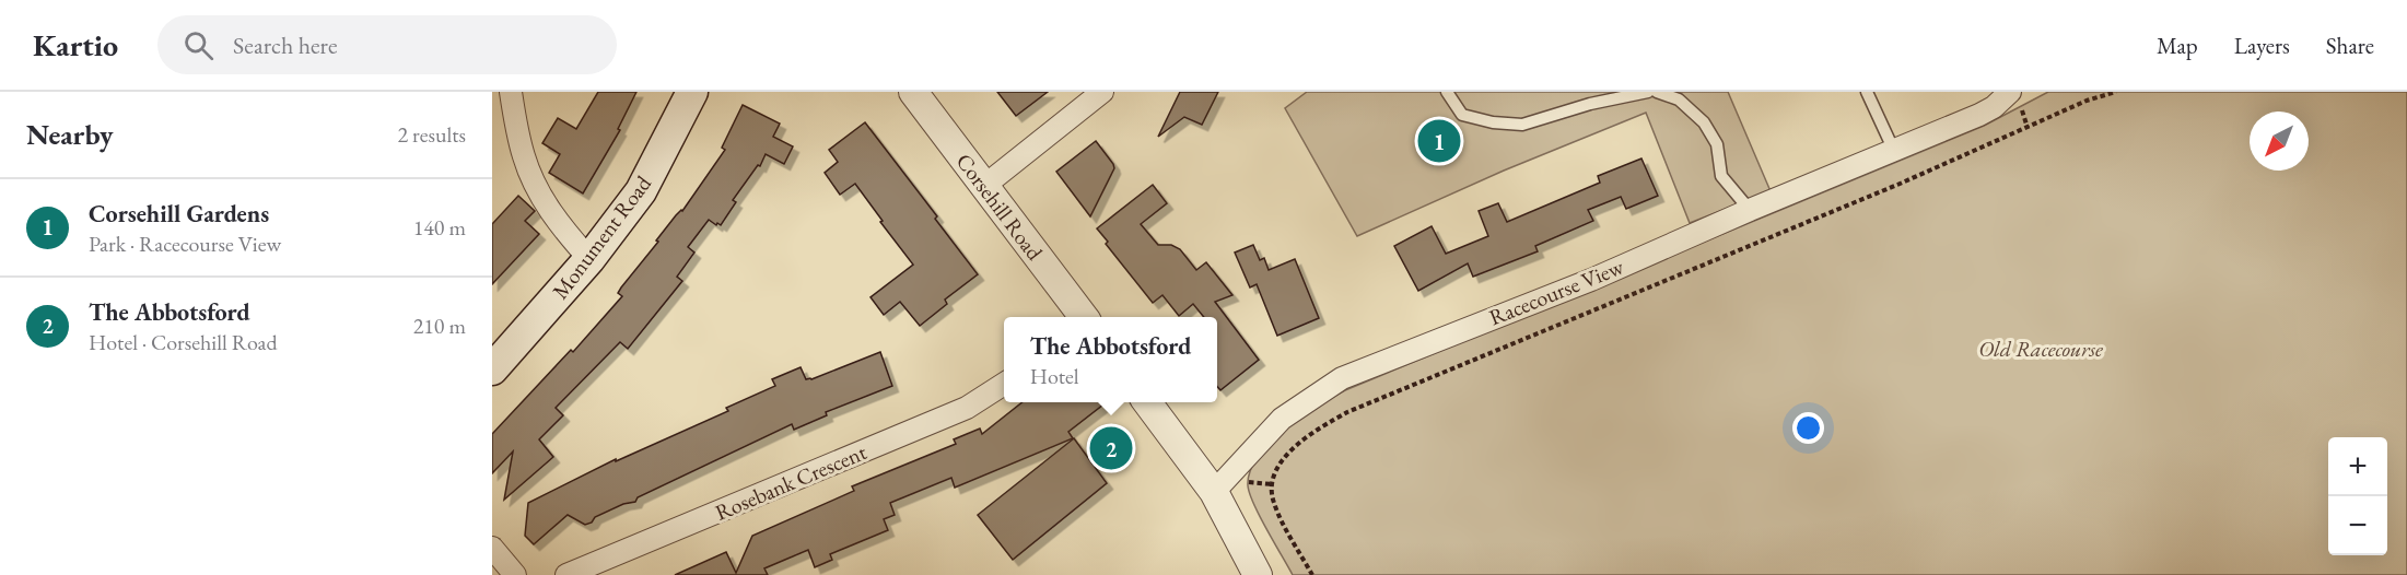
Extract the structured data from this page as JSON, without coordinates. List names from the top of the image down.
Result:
{
  "streets": {
    "main road": ["Monument Road"],
    "street": ["Corsehill Road", "Racecourse View", "Rosebank Crescent"]
  },
  "parks": ["Old Racecourse"],
  "north": "bottom left",
  "page": {
    "header": "Kartio",
    "search": "Search here",
    "nav": ["Map", "Layers", "Share"],
    "heading": ["Nearby", "2 results"],
    "pins": ["1", "2"],
    "list": [
      {
        "mark": "1",
        "name": "Corsehill Gardens",
        "note": "Park · Racecourse View",
        "value": "140 m"
      },
      {
        "mark": "2",
        "name": "The Abbotsford",
        "note": "Hotel · Corsehill Road",
        "value": "210 m"
      }
    ],
    "popup": ["The Abbotsford", "Hotel"],
    "map_buttons": ["+", "−"]
  }
}
